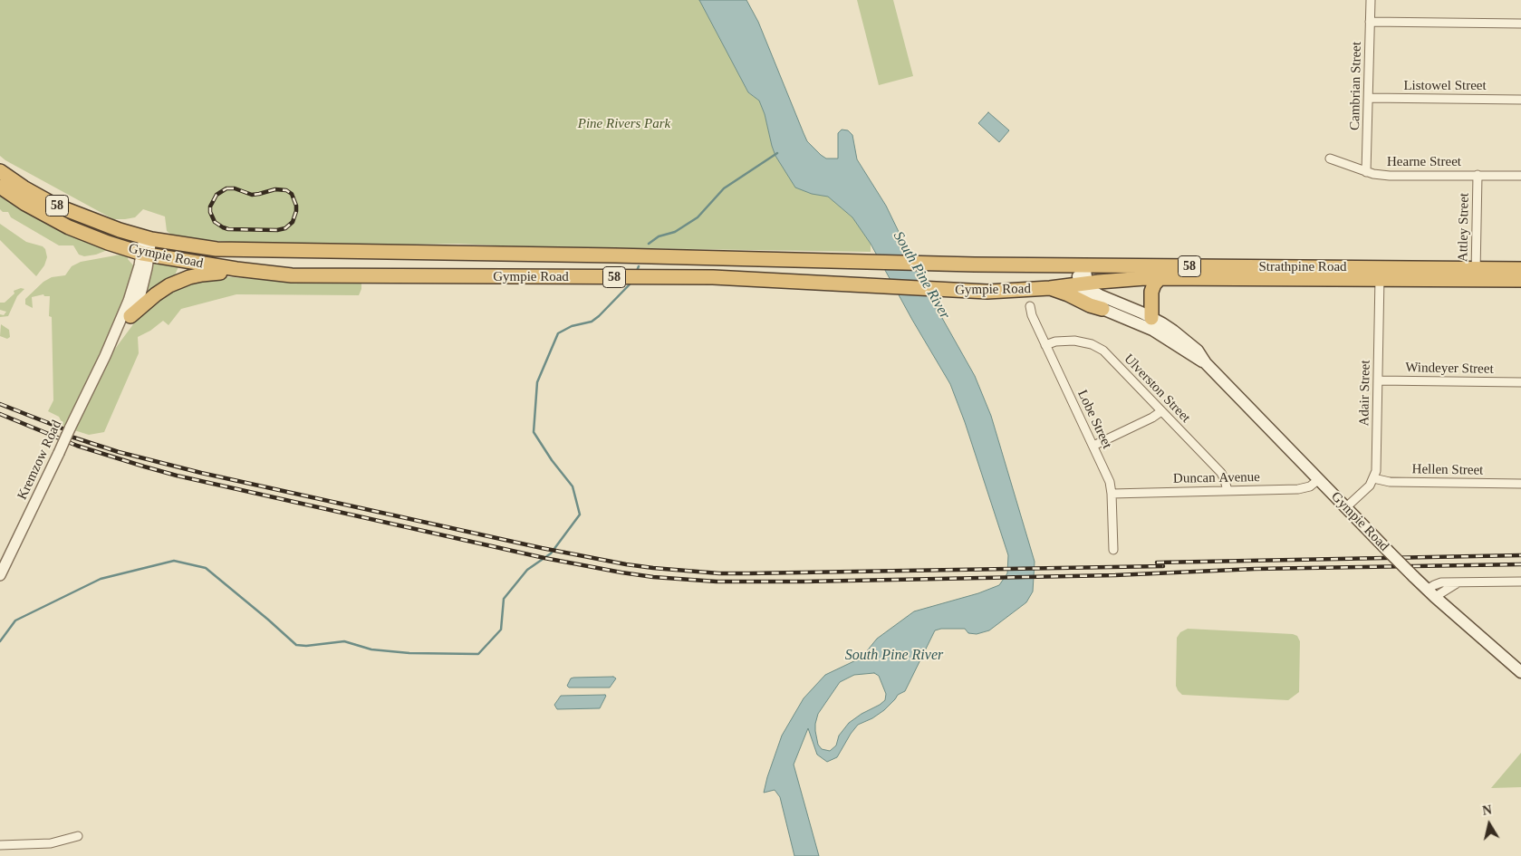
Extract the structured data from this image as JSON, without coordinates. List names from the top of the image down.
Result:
{
  "streets": {
    "highway": ["58", "Gympie Road", "Strathpine Road"],
    "street": [
      "Cambrian Street",
      "Listowel Street",
      "Hearne Street",
      "Attley Street",
      "Windeyer Street",
      "Ulverston Street",
      "Adair Street",
      "Lobe Street",
      "Kremzow Road",
      "Hellen Street",
      "Duncan Avenue"
    ]
  },
  "crossings": [
    ["Cambrian Street", "Listowel Street"],
    ["Cambrian Street", "Hearne Street"],
    ["Hearne Street", "Attley Street"],
    ["Attley Street", "Strathpine Road"],
    ["Gympie Road", "Strathpine Road"],
    ["Gympie Road", "Kremzow Road"],
    ["Gympie Road", "Duncan Avenue"],
    ["Strathpine Road", "Adair Street"],
    ["Windeyer Street", "Adair Street"],
    ["Ulverston Street", "Lobe Street"],
    ["Ulverston Street", "Duncan Avenue"],
    ["Adair Street", "Hellen Street"],
    ["Lobe Street", "Duncan Avenue"]
  ],
  "water": ["South Pine River"],
  "parks": ["Pine Rivers Park"],
  "north": "top"
}
